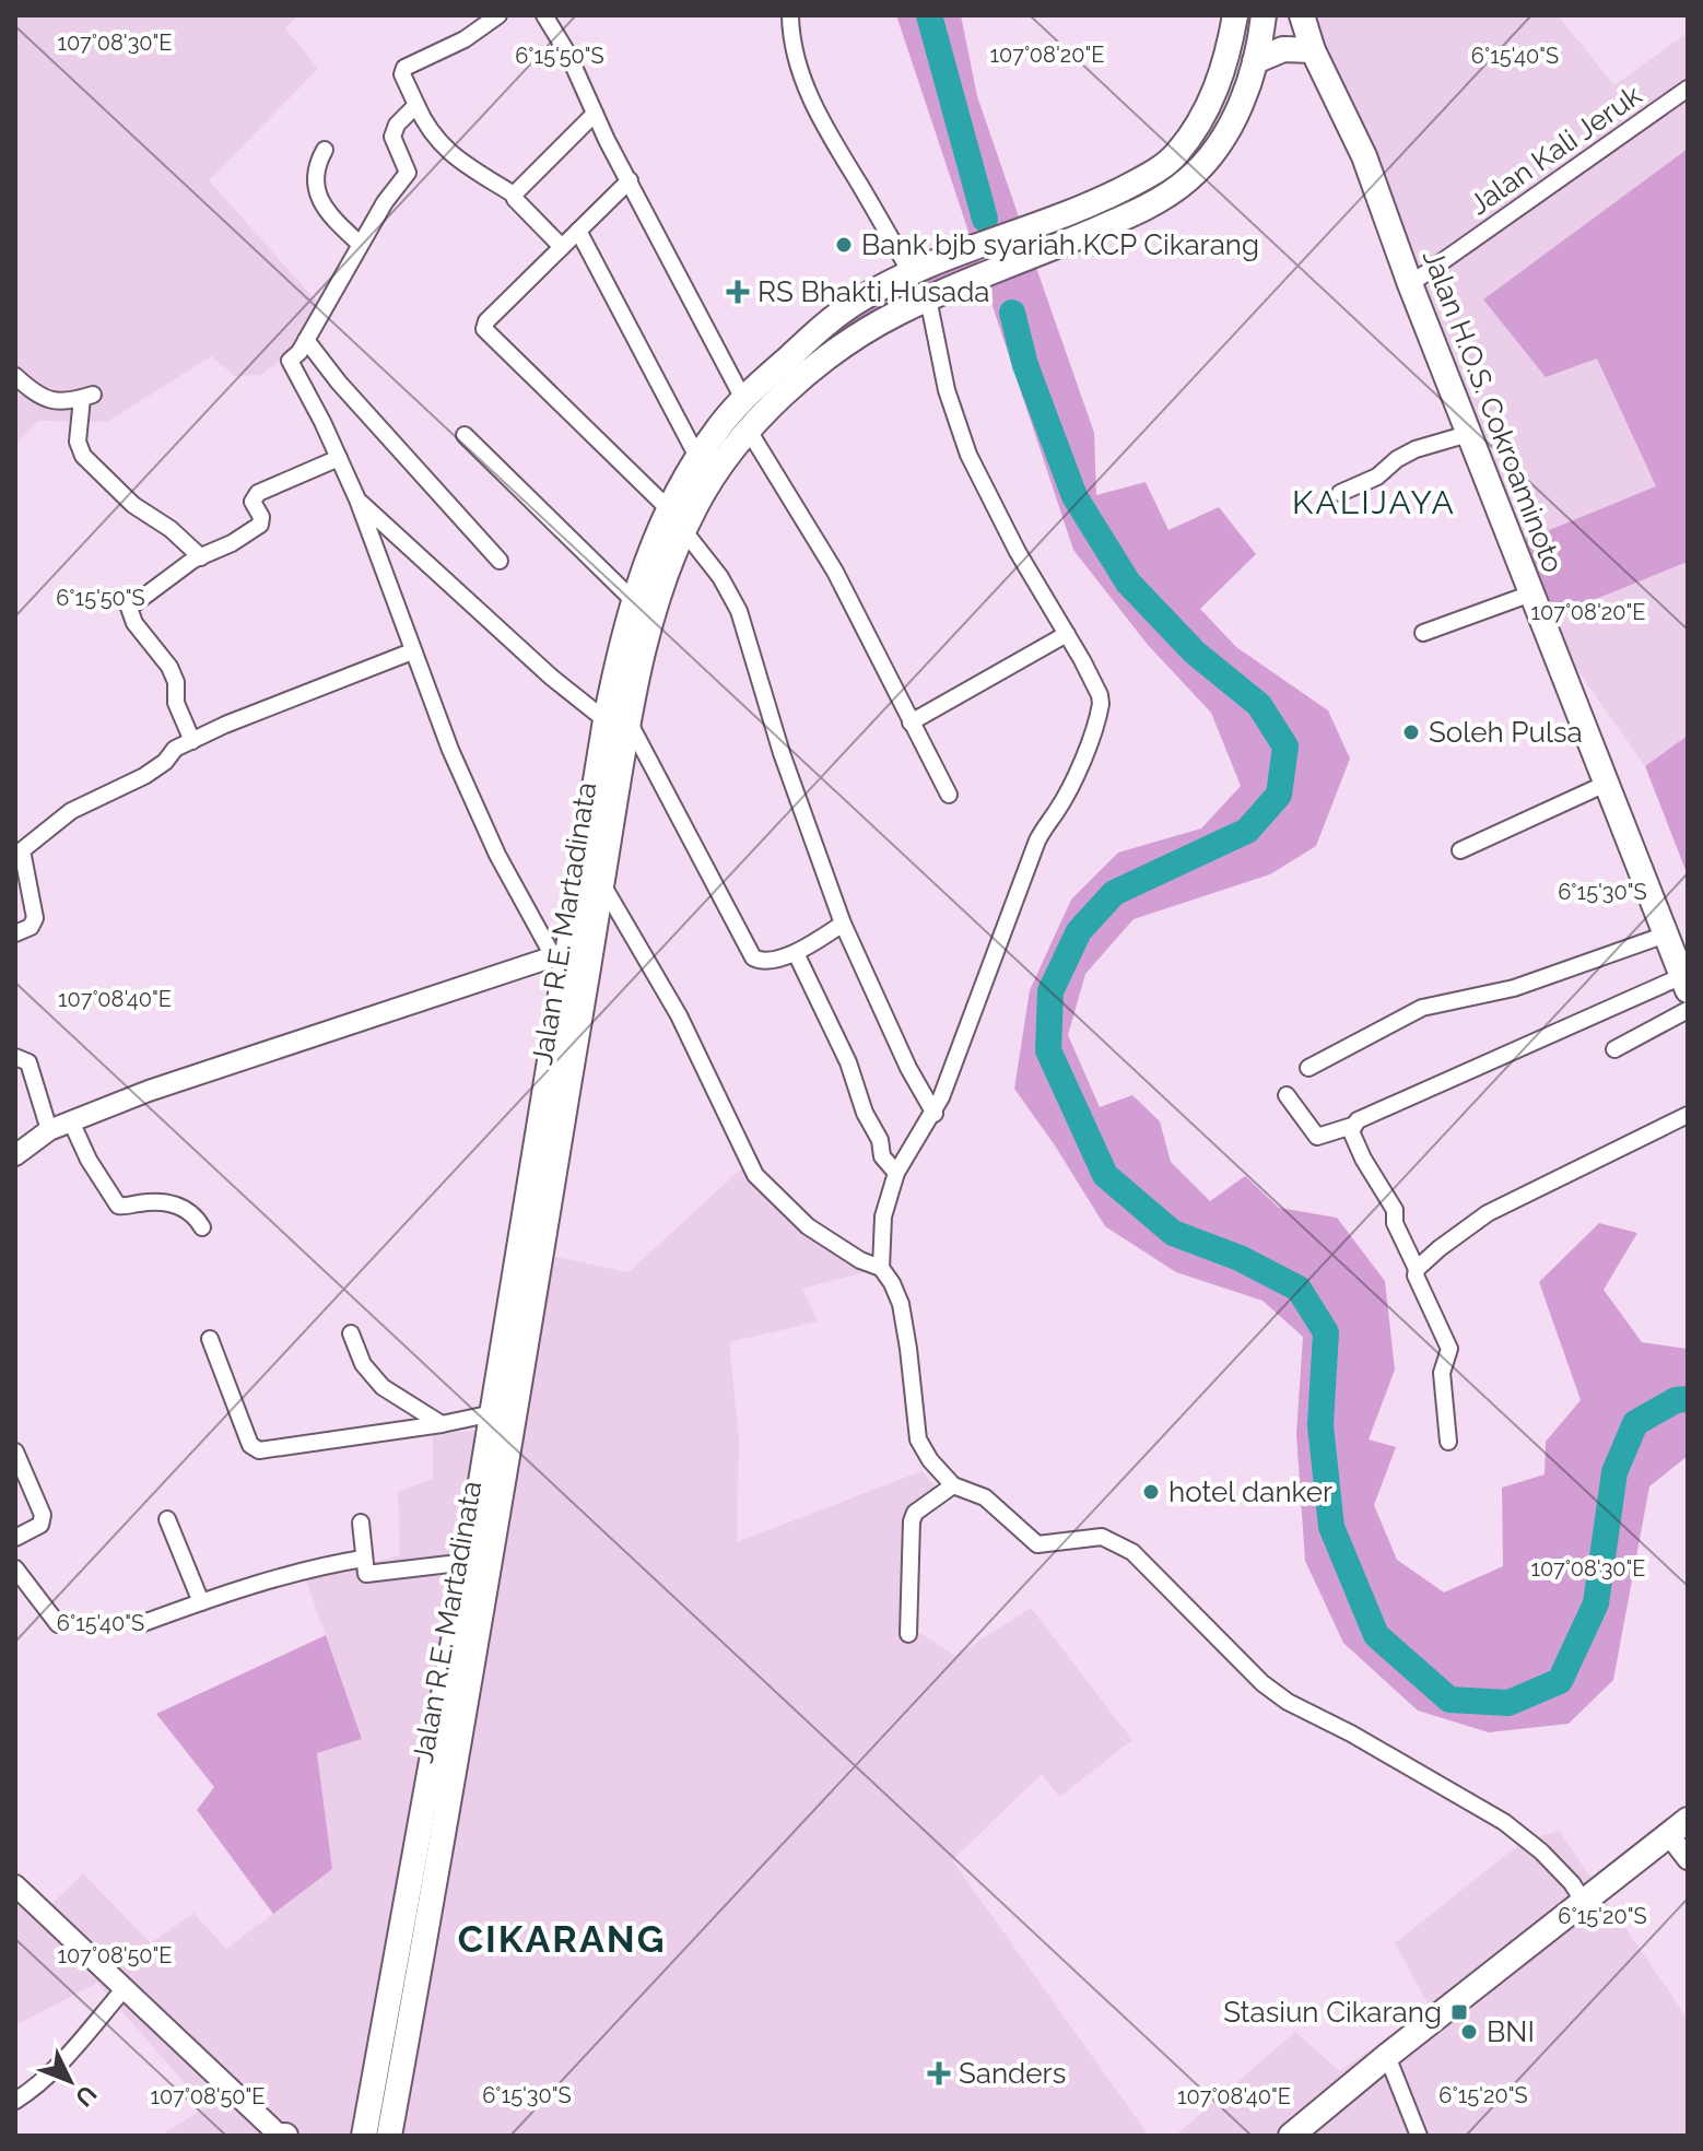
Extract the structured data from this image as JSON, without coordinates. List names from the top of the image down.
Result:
{
  "streets": {
    "highway": ["Jalan H.O.S. Cokroaminoto", "Jalan R.E. Martadinata"],
    "street": ["Jalan Kali Jeruk"]
  },
  "crossings": [
    ["Jalan Kali Jeruk", "Jalan H.O.S. Cokroaminoto"]
  ],
  "districts": ["KALIJAYA", "CIKARANG"],
  "places": {
    "other": [
      "Bank bjb syariah KCP Cikarang",
      "Soleh Pulsa",
      "hotel danker",
      "BNI"
    ],
    "health": ["RS Bhakti Husada", "Sanders"],
    "transit": ["Stasiun Cikarang"]
  },
  "north": "bottom right",
  "coordinates": [
    "107°08'30\"E",
    "107°08'20\"E",
    "6°15'40\"S",
    "6°15'50\"S",
    "6°15'30\"S",
    "107°08'40\"E",
    "6°15'20\"S",
    "107°08'50\"E"
  ]
}
